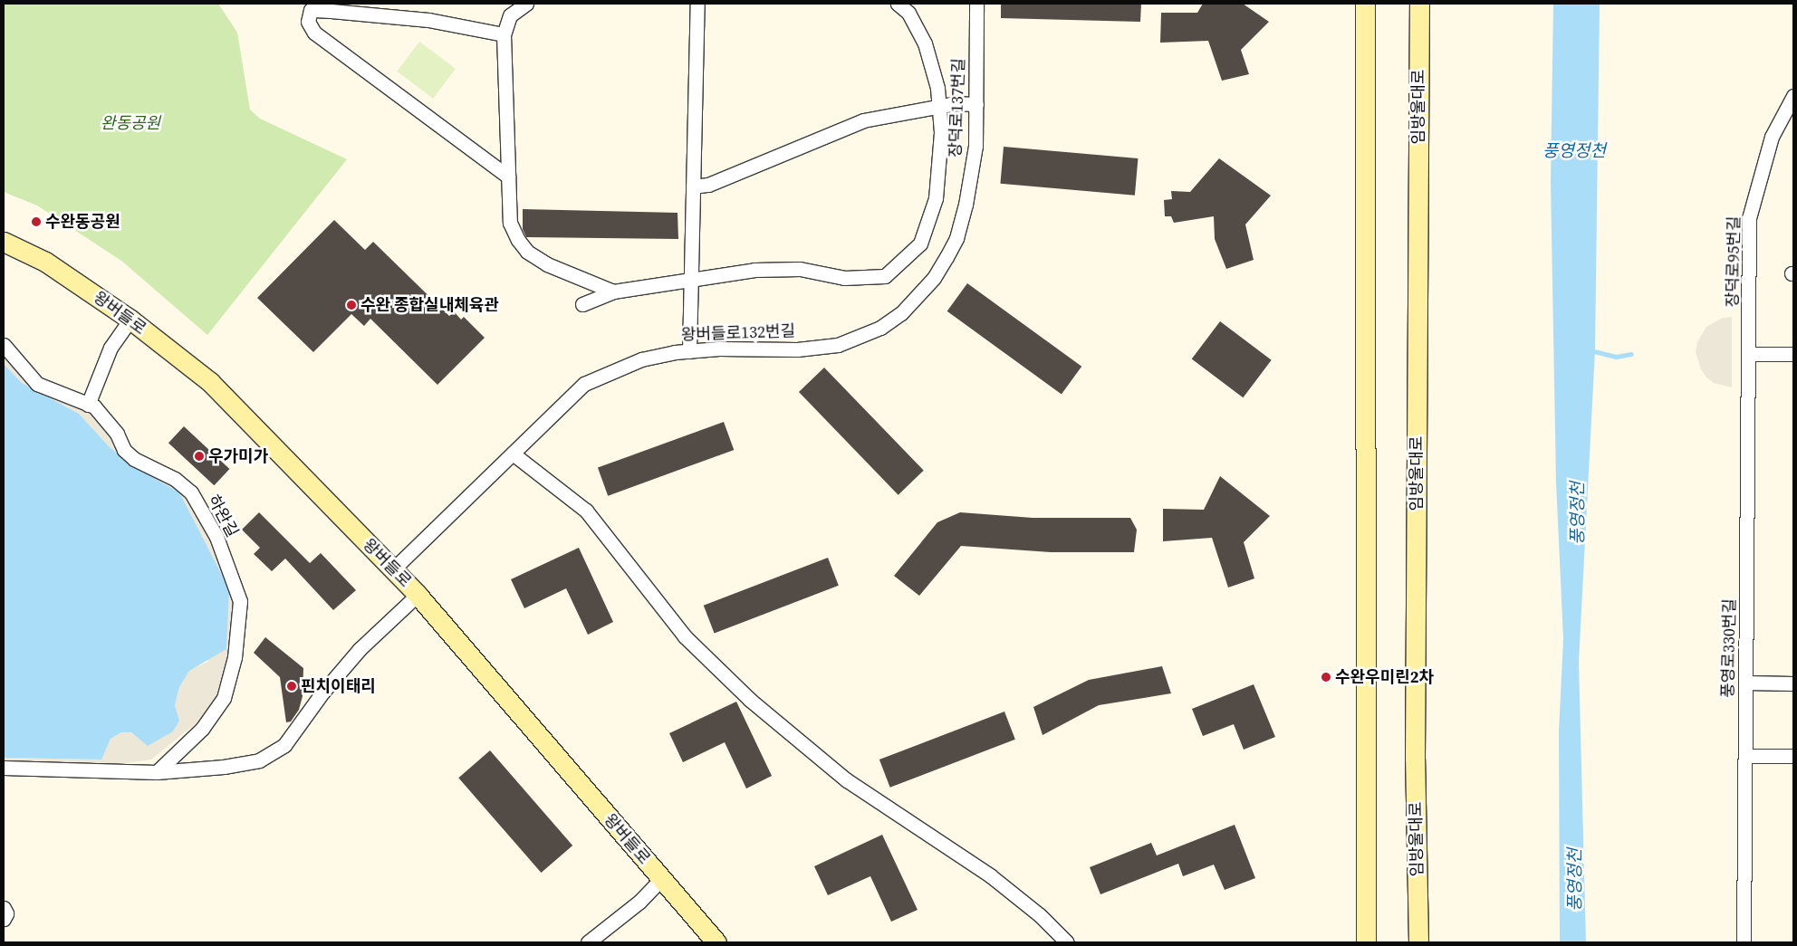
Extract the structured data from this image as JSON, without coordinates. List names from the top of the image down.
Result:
{
  "streets": {
    "main road": ["임방울대로", "왕버들로"],
    "street": [
      "장덕로137번길",
      "장덕로95번길",
      "왕버들로132번길",
      "하완길",
      "풍영로330번길"
    ]
  },
  "crossings": [
    ["장덕로137번길", "왕버들로132번길"],
    ["장덕로95번길", "풍영로330번길"],
    ["왕버들로", "왕버들로132번길"]
  ],
  "water": ["풍영정천"],
  "parks": ["완동공원"],
  "places": [
    "수완동공원",
    "수완 종합실내체육관",
    "우가미가",
    "수완우미린2차",
    "핀치이태리"
  ]
}
